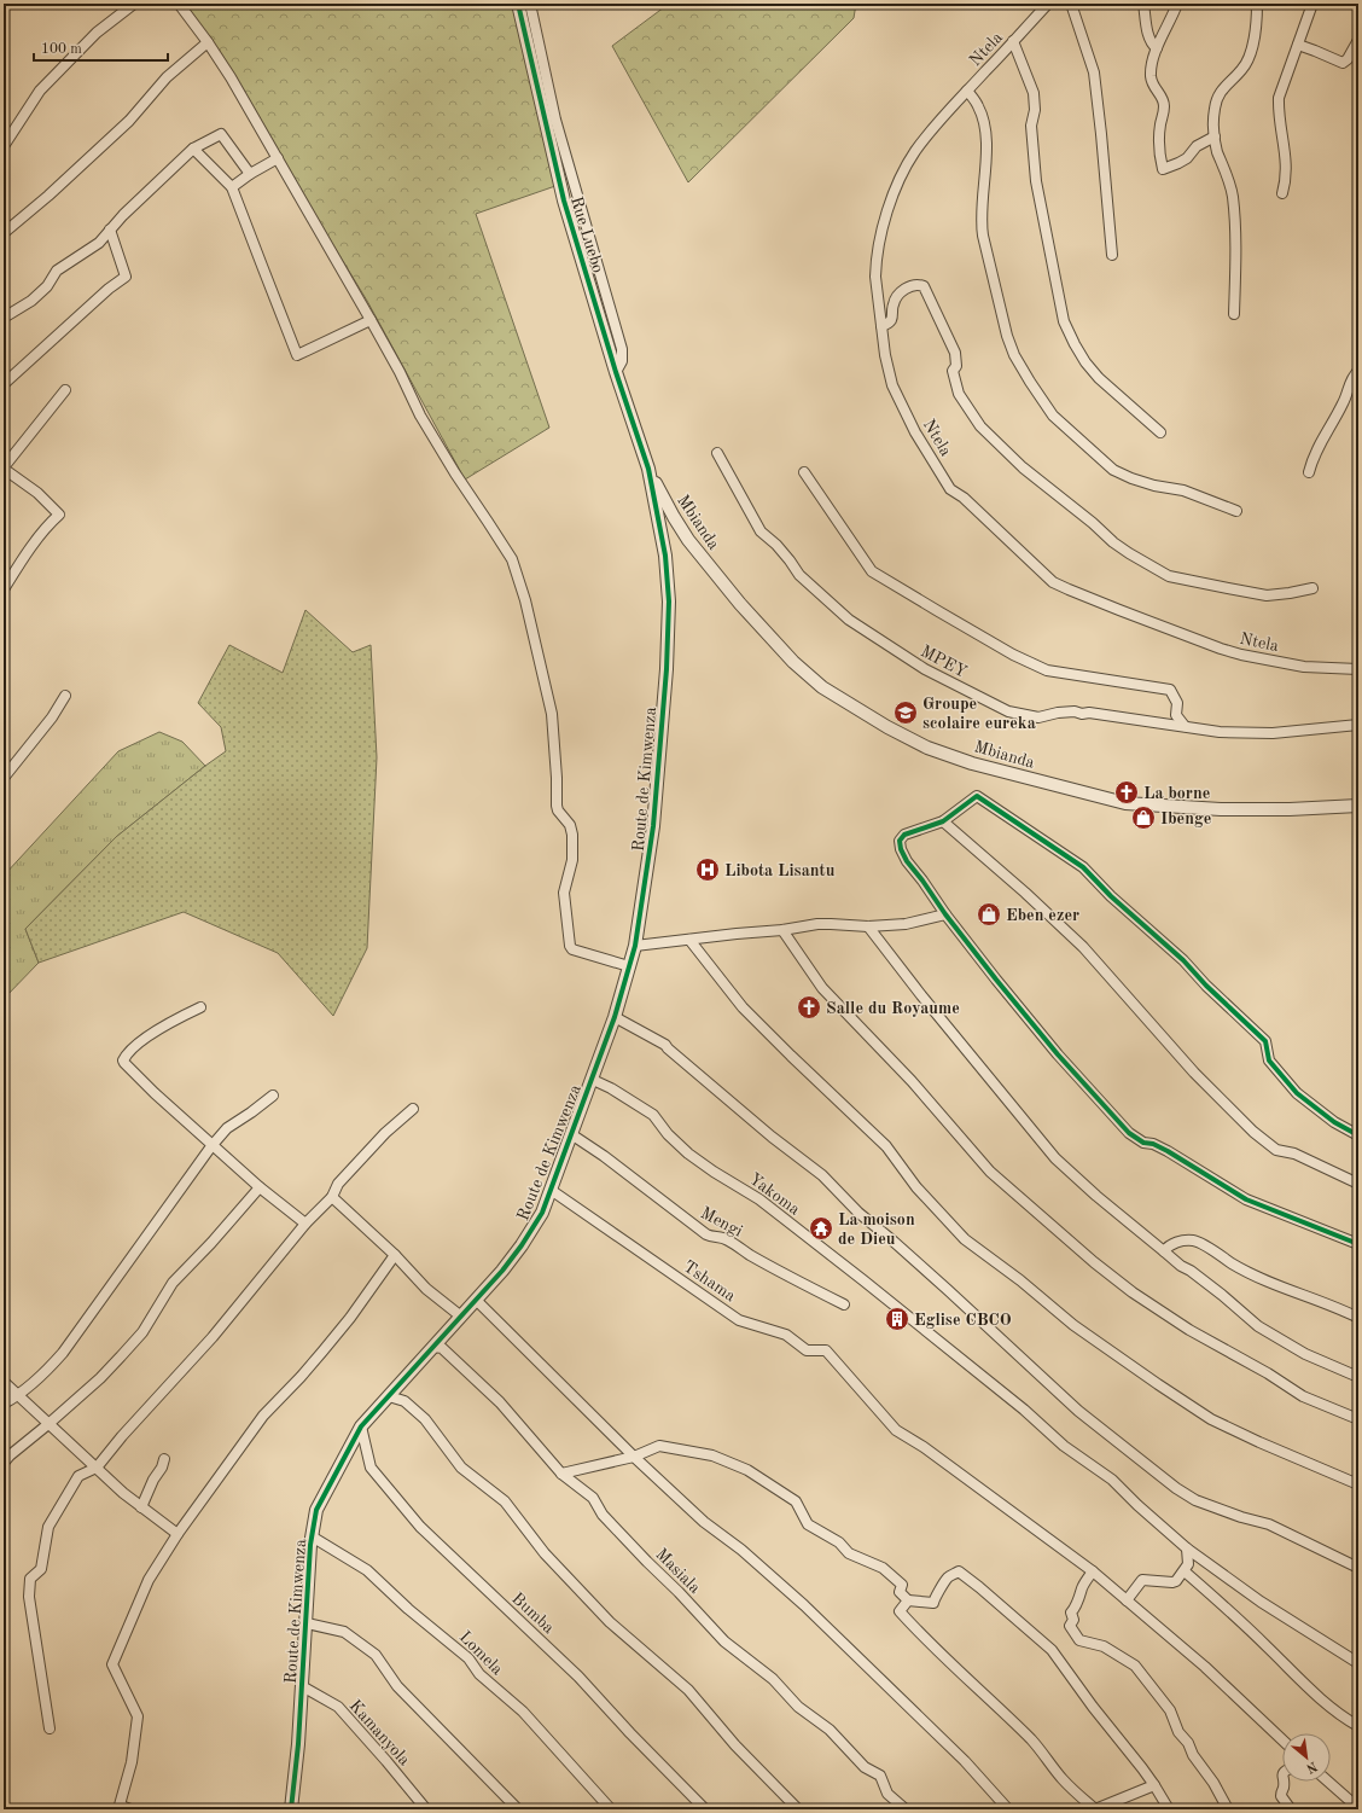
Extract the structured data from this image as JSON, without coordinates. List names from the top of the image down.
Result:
{
  "streets": {
    "street": [
      "Ntela",
      "Rue Luebo",
      "Mbianda",
      "MPEY",
      "Route de Kimwenza",
      "Yakoma",
      "Mengi",
      "Tshama",
      "Masiala",
      "Bumba",
      "Lomela",
      "Kamanyola"
    ]
  },
  "crossings": [
    ["Rue Luebo", "Mbianda"],
    ["Rue Luebo", "Route de Kimwenza"],
    ["Mbianda", "Route de Kimwenza"],
    ["Route de Kimwenza", "Yakoma"],
    ["Route de Kimwenza", "Mengi"],
    ["Route de Kimwenza", "Tshama"],
    ["Route de Kimwenza", "Masiala"],
    ["Route de Kimwenza", "Bumba"],
    ["Route de Kimwenza", "Lomela"],
    ["Route de Kimwenza", "Kamanyola"]
  ],
  "places": {
    "school or university": ["Groupe scolaire eureka"],
    "church": ["La borne", "Salle du Royaume"],
    "shop": ["Ibenge", "Eben ezer"],
    "hospital": ["Libota Lisantu"],
    "temple": ["La moison de Dieu"],
    "building": ["Eglise CBCO"]
  },
  "scale_bar": "100 m",
  "north": "bottom right"
}
